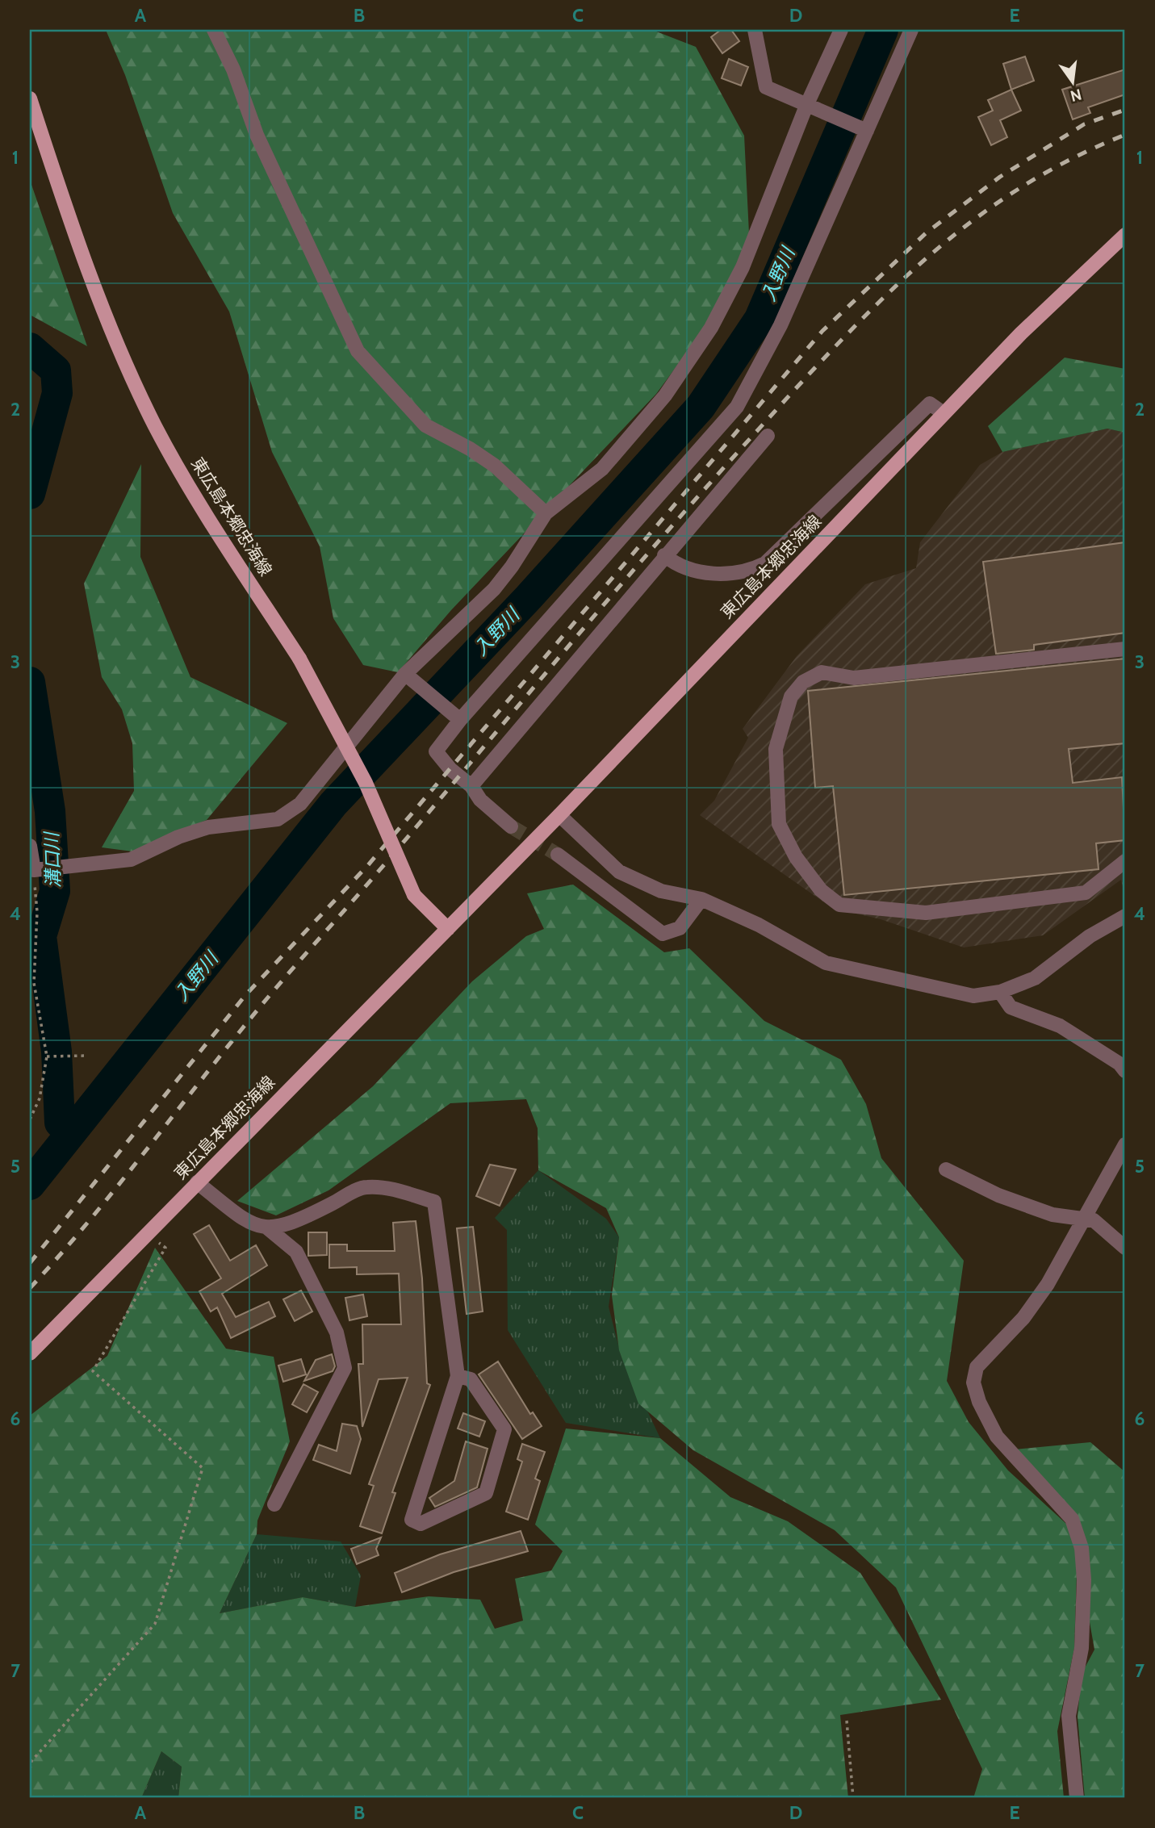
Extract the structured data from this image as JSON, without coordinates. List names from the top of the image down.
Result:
{
  "streets": {
    "main road": ["東広島本郷忠海線"]
  },
  "water": ["入野川", "溝口川"],
  "north": "bottom",
  "grid": {
    "columns": [
      "A",
      "B",
      "C",
      "D",
      "E"
    ],
    "rows": [
      "1",
      "2",
      "3",
      "4",
      "5",
      "6",
      "7"
    ]
  }
}
